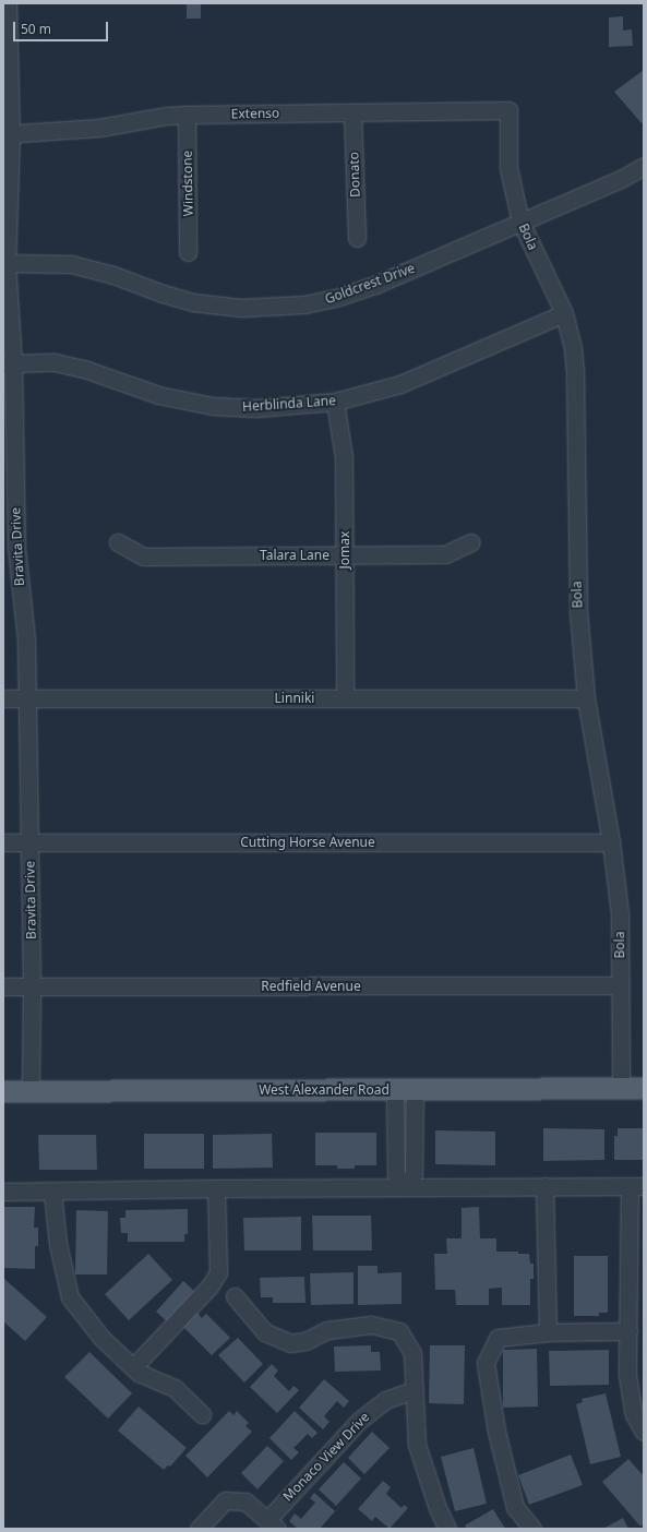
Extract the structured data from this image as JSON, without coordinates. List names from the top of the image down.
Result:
{
  "streets": {
    "main road": ["West Alexander Road"],
    "street": [
      "Extenso",
      "Donato",
      "Windstone",
      "Bola",
      "Goldcrest Drive",
      "Herblinda Lane",
      "Bravita Drive",
      "Jomax",
      "Talara Lane",
      "Linniki",
      "Cutting Horse Avenue",
      "Redfield Avenue",
      "Monaco View Drive"
    ]
  },
  "crossings": [
    ["Extenso", "Donato"],
    ["Extenso", "Windstone"],
    ["Extenso", "Bola"],
    ["Extenso", "Bravita Drive"],
    ["Bola", "Goldcrest Drive"],
    ["Bola", "Herblinda Lane"],
    ["Bola", "Linniki"],
    ["Bola", "Cutting Horse Avenue"],
    ["Bola", "Redfield Avenue"],
    ["Bola", "West Alexander Road"],
    ["Goldcrest Drive", "Bravita Drive"],
    ["Herblinda Lane", "Bravita Drive"],
    ["Herblinda Lane", "Jomax"],
    ["Bravita Drive", "Linniki"],
    ["Bravita Drive", "Cutting Horse Avenue"],
    ["Bravita Drive", "Redfield Avenue"],
    ["Bravita Drive", "West Alexander Road"],
    ["Jomax", "Talara Lane"],
    ["Jomax", "Linniki"]
  ],
  "scale_bar": "50 m"
}
